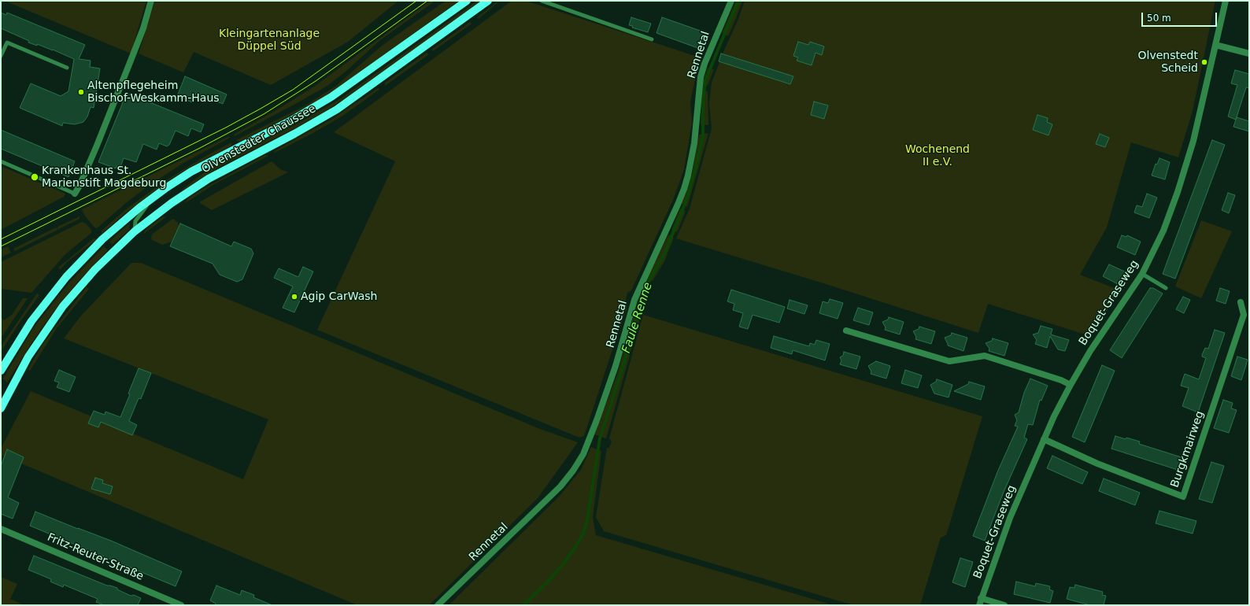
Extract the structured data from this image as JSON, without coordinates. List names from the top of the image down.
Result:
{
  "streets": {
    "main road": ["Olvenstedter Chaussee"],
    "street": [
      "Rennetal",
      "Boquet-Graseweg",
      "Burgkmairweg",
      "Fritz-Reuter-Straße"
    ]
  },
  "crossings": [
    ["Boquet-Graseweg", "Burgkmairweg"]
  ],
  "water": ["Faule Renne"],
  "parks": ["Kleingartenanlage Düppel Süd", "Wochenend II e.V."],
  "places": [
    "Olvenstedt Scheid",
    "Altenpflegeheim Bischof-Weskamm-Haus",
    "Krankenhaus St. Marienstift Magdeburg",
    "Agip CarWash"
  ],
  "scale_bar": "50 m"
}
